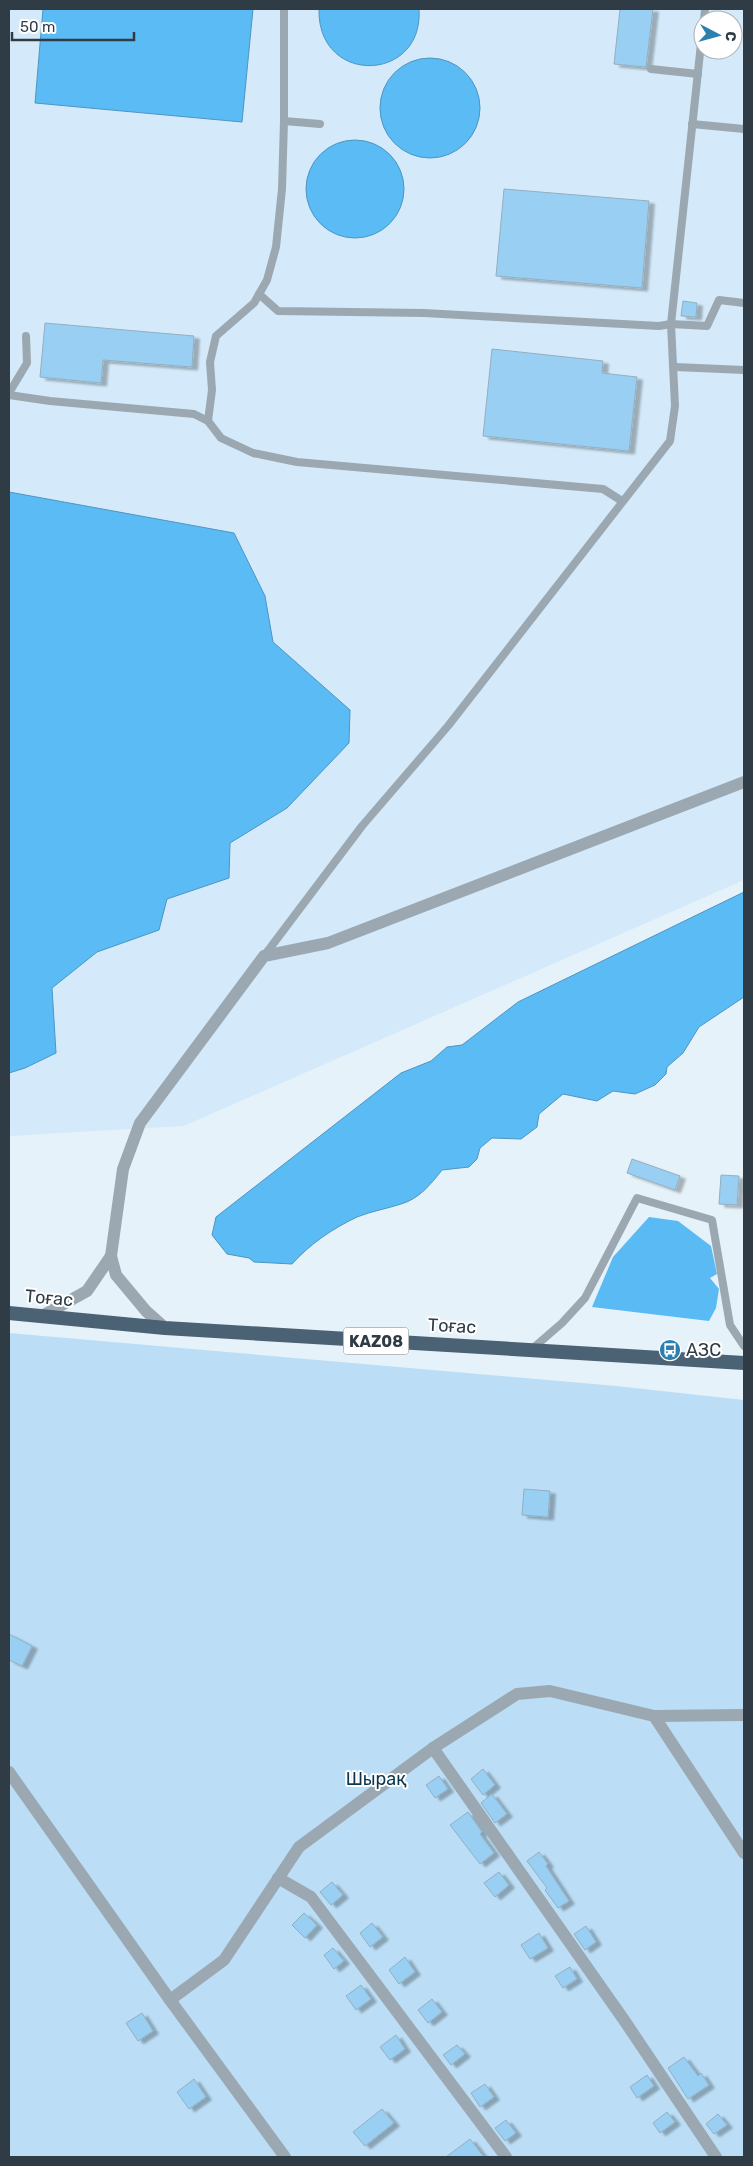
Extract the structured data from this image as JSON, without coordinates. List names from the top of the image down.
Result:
{
  "streets": {
    "highway": ["Тоғас", "KAZ08"]
  },
  "parks": ["Шырақ"],
  "places": {
    "bus stop": ["АЗС"]
  },
  "scale_bar": "50 m",
  "north": "right"
}
